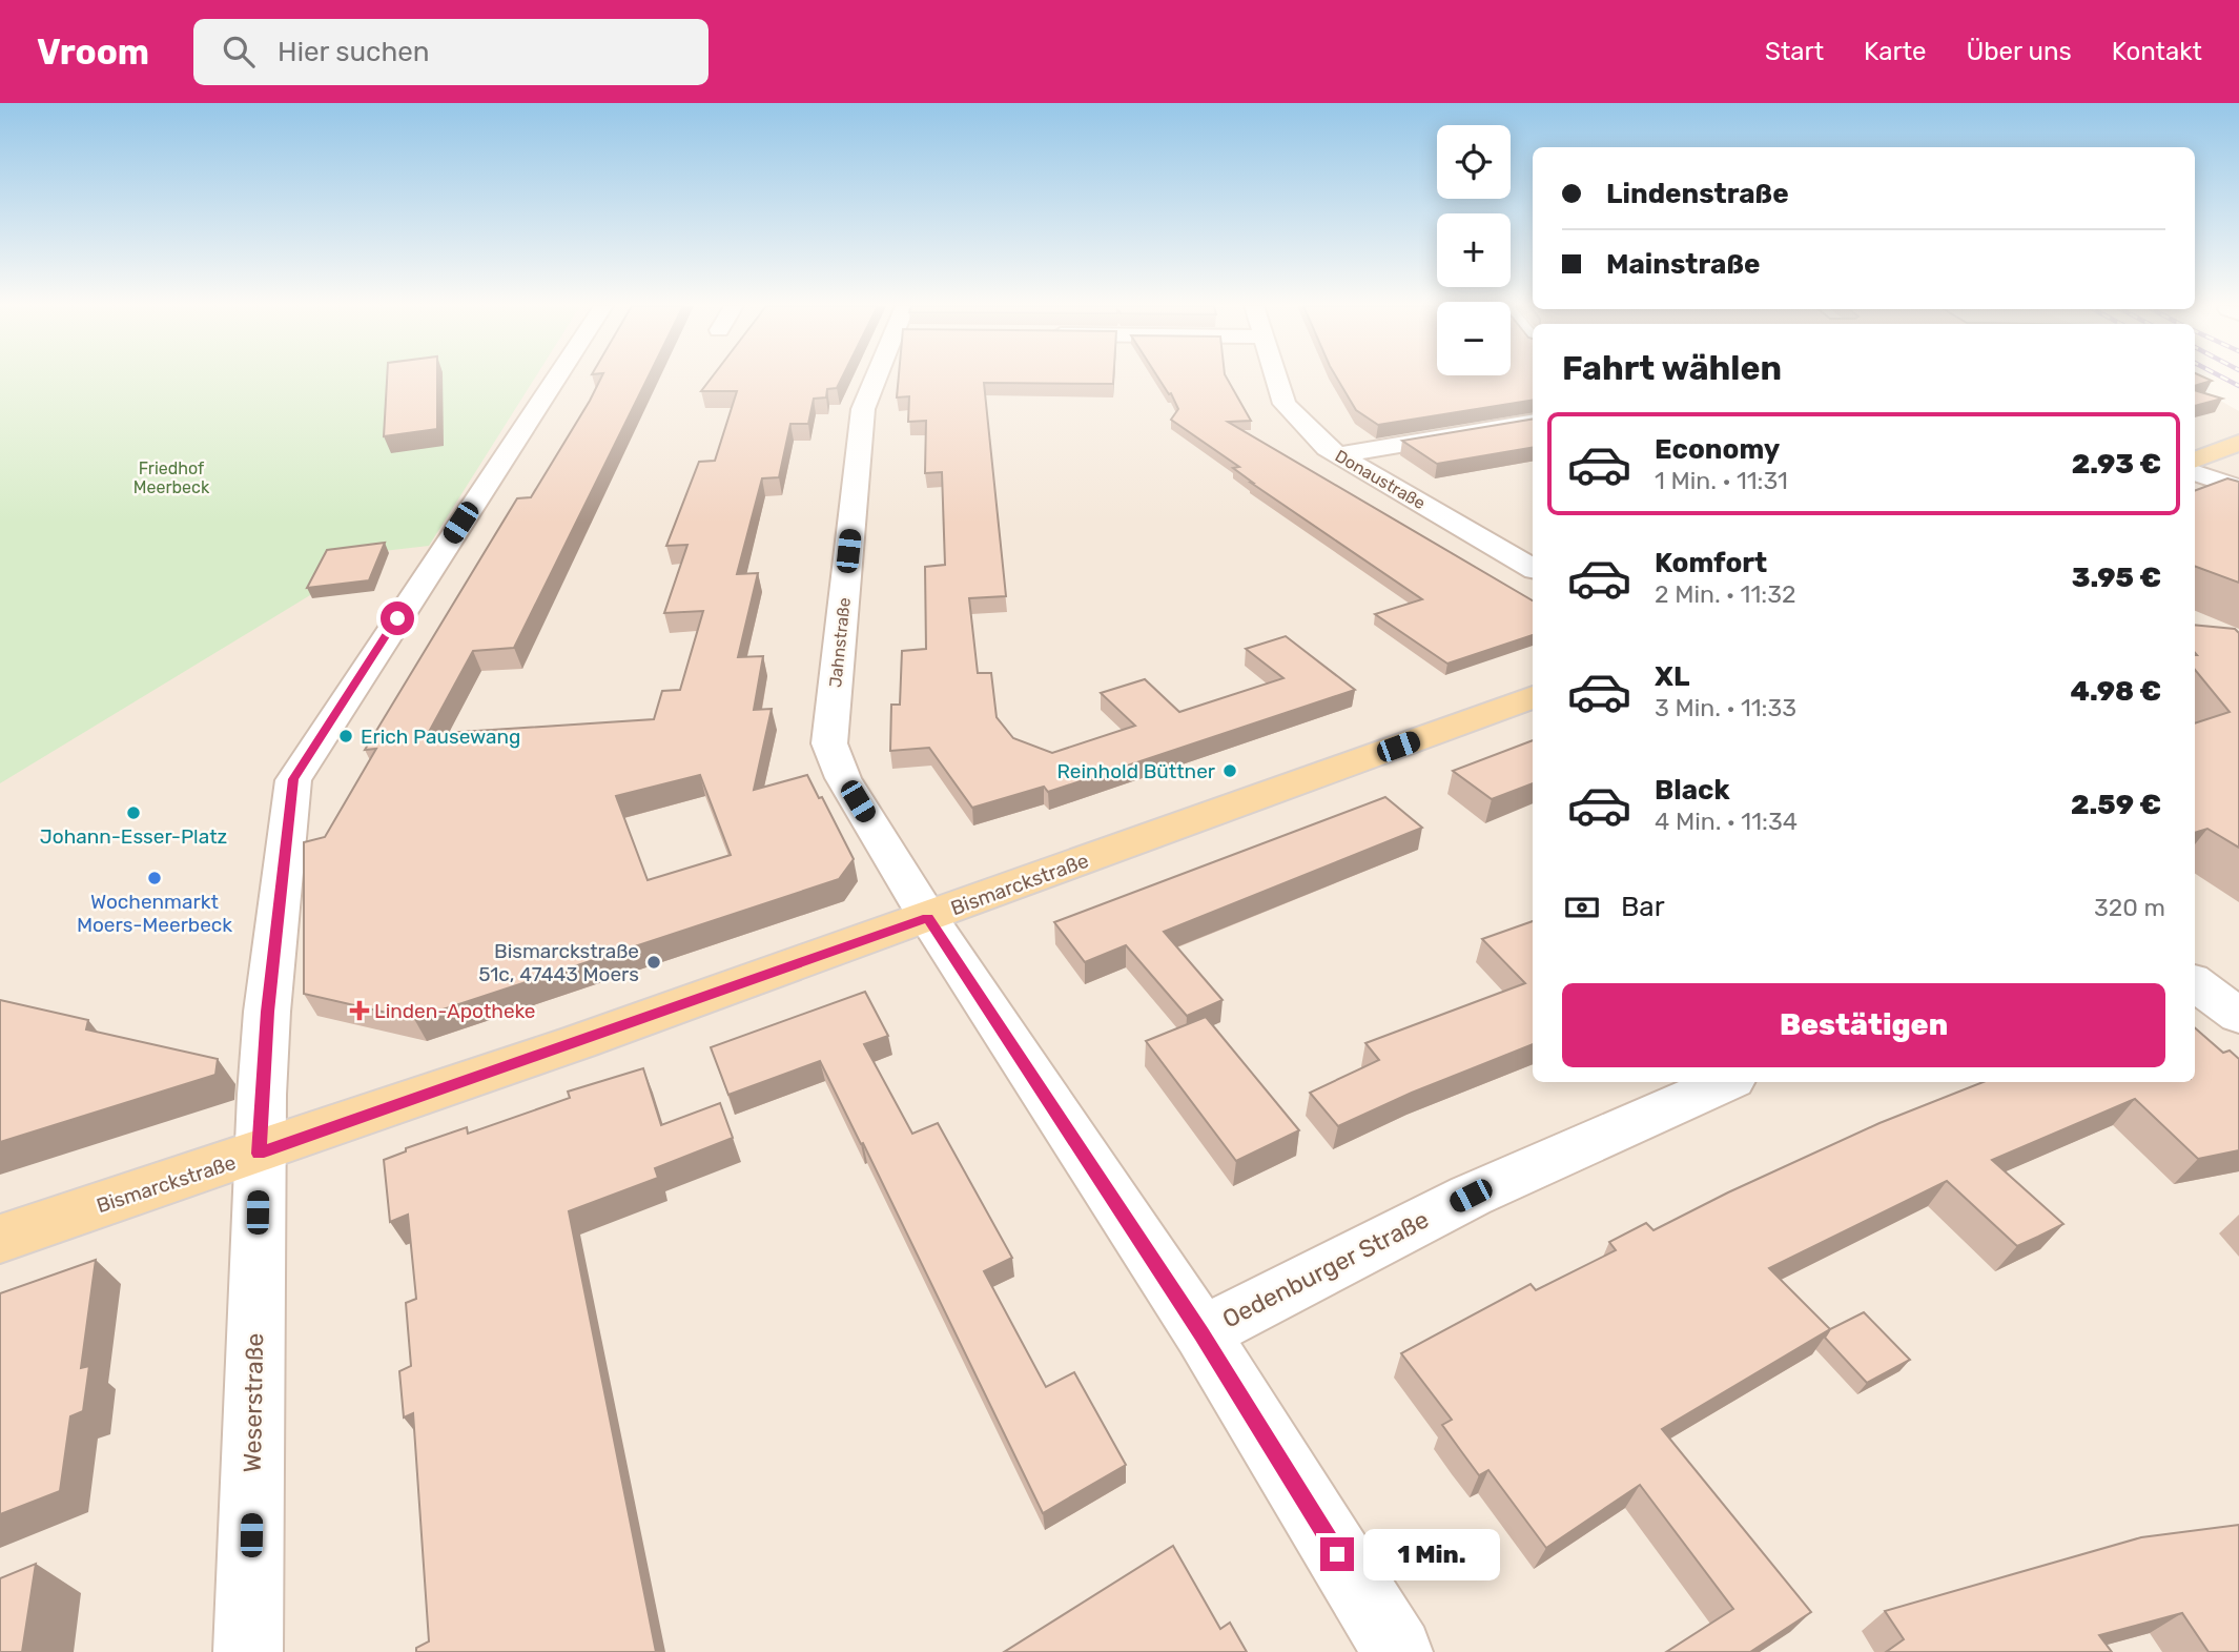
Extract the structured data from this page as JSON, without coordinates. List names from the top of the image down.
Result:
{
  "streets": {
    "main road": ["Bismarckstraße"],
    "street": [
      "Donaustraße",
      "Jahnstraße",
      "Oedenburger Straße",
      "Weserstraße"
    ]
  },
  "crossings": [
    ["Jahnstraße", "Bismarckstraße"],
    ["Jahnstraße", "Oedenburger Straße"],
    ["Bismarckstraße", "Weserstraße"]
  ],
  "parks": ["Friedhof Meerbeck"],
  "places": {
    "other": [
      "Erich Pausewang",
      "Reinhold Büttner",
      "Johann-Esser-Platz",
      "Wochenmarkt Moers-Meerbeck",
      "Bismarckstraße 51c, 47443 Moers"
    ],
    "health": ["Linden-Apotheke"]
  },
  "page": {
    "header": "Vroom",
    "search": "Hier suchen",
    "nav": [
      "Start",
      "Karte",
      "Über uns",
      "Kontakt"
    ],
    "map_buttons": ["+", "−"],
    "banner": ["Lindenstraße", "Mainstraße"],
    "heading": "Fahrt wählen",
    "list": [
      {
        "name": "Economy",
        "note": "1 Min. · 11:31",
        "value": "2.93 €"
      },
      {
        "name": "Komfort",
        "note": "2 Min. · 11:32",
        "value": "3.95 €"
      },
      {
        "name": "XL",
        "note": "3 Min. · 11:33",
        "value": "4.98 €"
      },
      {
        "name": "Black",
        "note": "4 Min. · 11:34",
        "value": "2.59 €"
      }
    ],
    "pay": ["Bar", "320 m"],
    "buttons": "Bestätigen",
    "bubble": "1 Min."
  }
}
